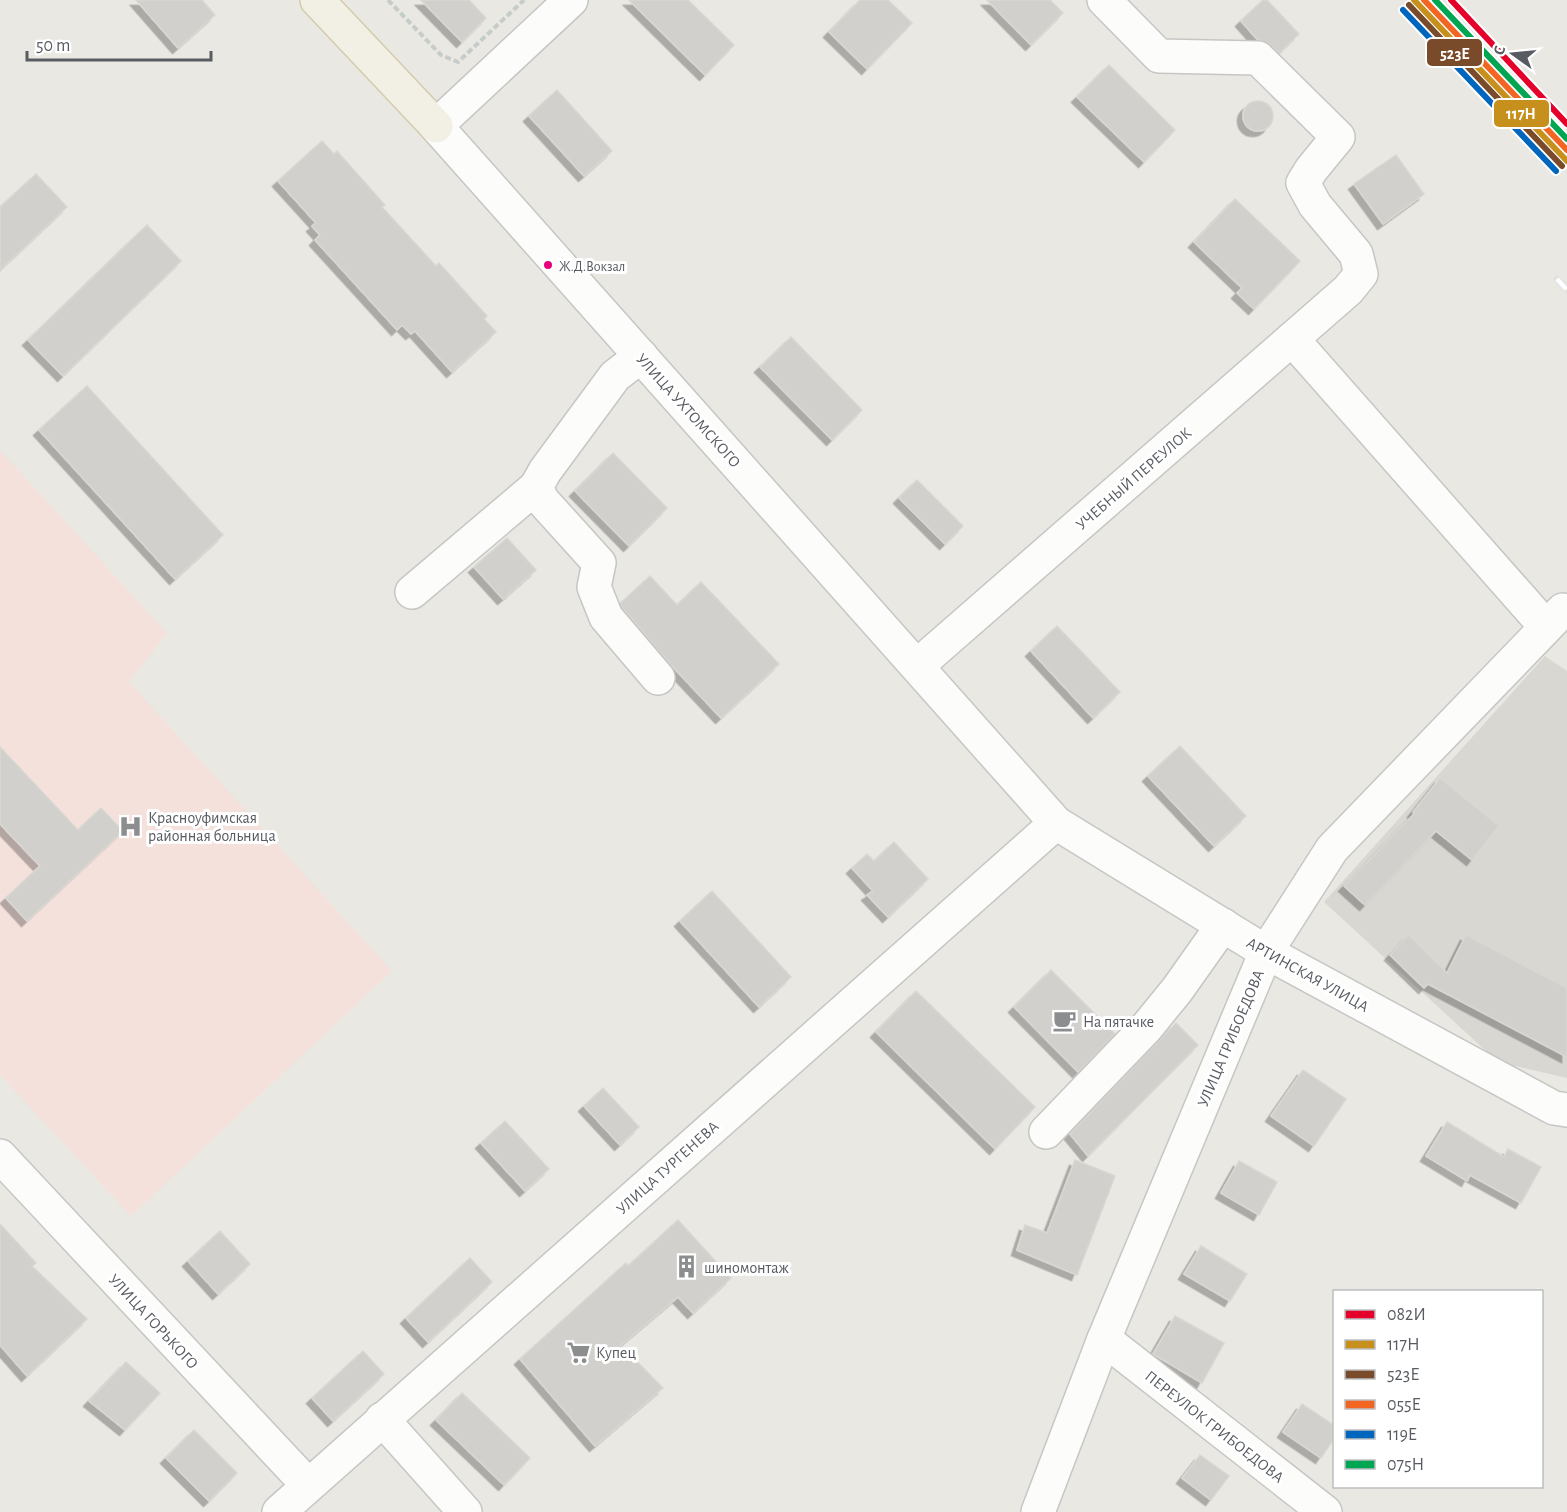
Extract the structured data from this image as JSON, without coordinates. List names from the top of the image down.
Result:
{
  "streets": {
    "main road": ["УЛИЦА УХТОМСКОГО"],
    "street": [
      "УЧЕБНЫЙ ПЕРЕУЛОК",
      "АРТИНСКАЯ УЛИЦА",
      "УЛИЦА ГРИБОЕДОВА",
      "УЛИЦА ТУРГЕНЕВА",
      "УЛИЦА ГОРЬКОГО",
      "ПЕРЕУЛОК ГРИБОЕДОВА"
    ]
  },
  "crossings": [
    ["УЛИЦА УХТОМСКОГО", "УЧЕБНЫЙ ПЕРЕУЛОК"],
    ["УЛИЦА УХТОМСКОГО", "АРТИНСКАЯ УЛИЦА"],
    ["УЛИЦА УХТОМСКОГО", "УЛИЦА ТУРГЕНЕВА"],
    ["УЧЕБНЫЙ ПЕРЕУЛОК", "УЛИЦА ГРИБОЕДОВА"],
    ["АРТИНСКАЯ УЛИЦА", "УЛИЦА ГРИБОЕДОВА"],
    ["АРТИНСКАЯ УЛИЦА", "УЛИЦА ТУРГЕНЕВА"],
    ["УЛИЦА ГРИБОЕДОВА", "ПЕРЕУЛОК ГРИБОЕДОВА"],
    ["УЛИЦА ТУРГЕНЕВА", "УЛИЦА ГОРЬКОГО"]
  ],
  "places": {
    "other": ["Ж.Д.Вокзал"],
    "hospital": ["Красноуфимская районная больница"],
    "cafe": ["На пятачке"],
    "building": ["шиномонтаж"],
    "supermarket": ["Купец"]
  },
  "lines": [
    "transit line 082И",
    "transit line 117Н",
    "transit line 055Е",
    "transit line 075Н",
    "transit line 523Е",
    "transit line 119Е"
  ],
  "legend": [
    "082И",
    "117Н",
    "523Е",
    "055Е",
    "119Е",
    "075Н"
  ],
  "scale_bar": "50 m",
  "north": "left"
}
